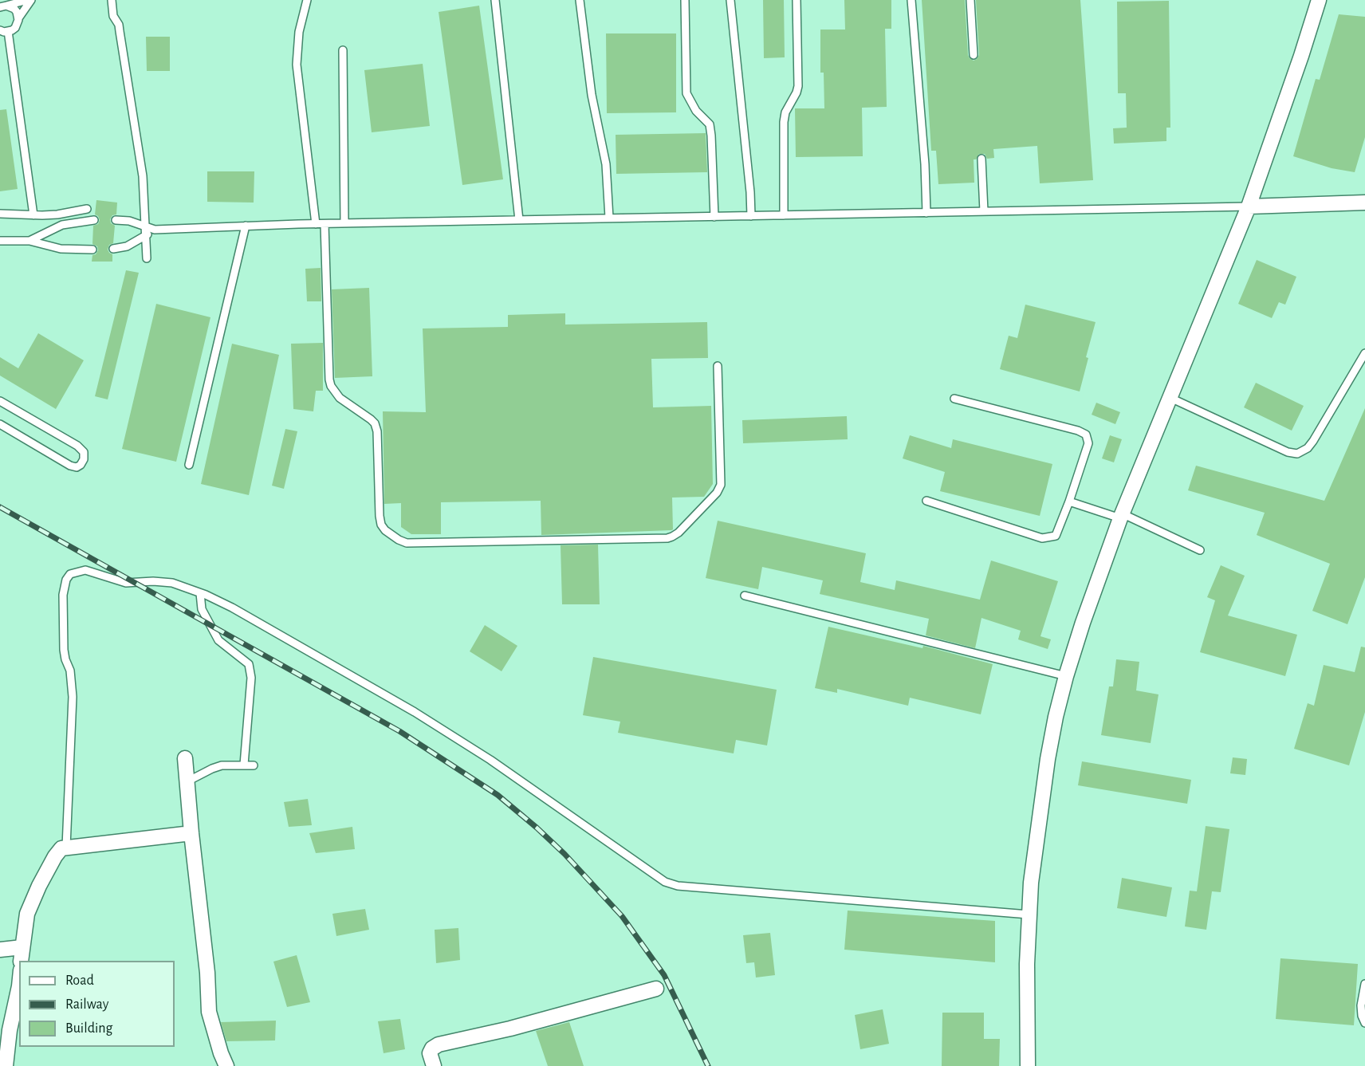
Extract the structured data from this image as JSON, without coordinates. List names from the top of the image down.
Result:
{
  "legend": ["Road", "Railway", "Building"]
}
